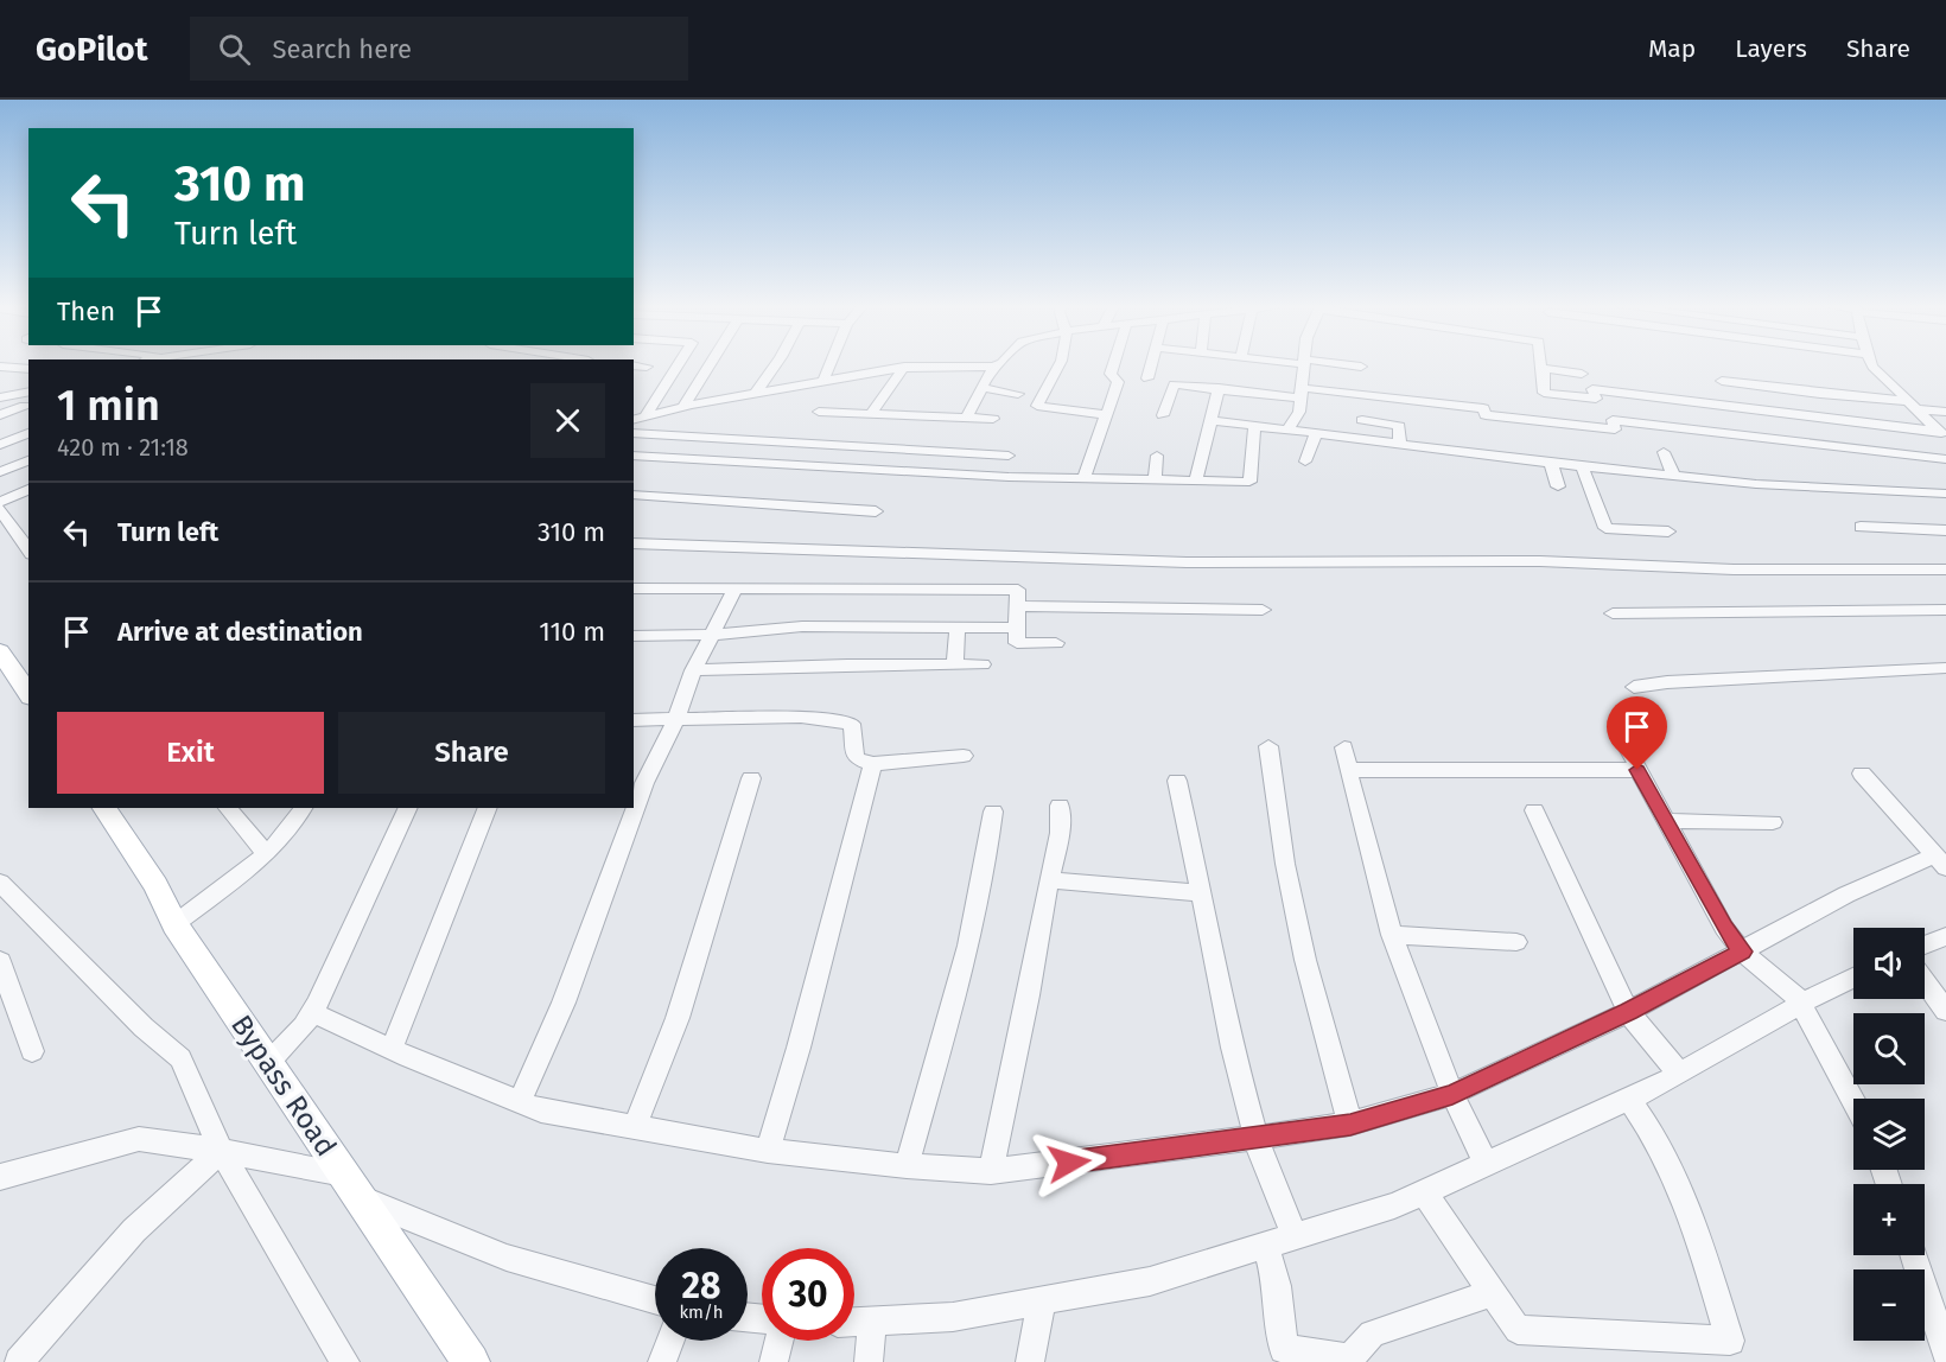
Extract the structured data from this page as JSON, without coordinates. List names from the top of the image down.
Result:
{
  "streets": {
    "main road": ["Bypass Road"]
  },
  "page": {
    "header": "GoPilot",
    "search": "Search here",
    "nav": ["Map", "Layers", "Share"],
    "turn": ["310 m", "Turn left"],
    "then": "Then",
    "heading": ["1 min", "420 m · 21:18"],
    "list": [
      {
        "name": "Turn left",
        "value": "310 m"
      },
      {
        "name": "Arrive at destination",
        "value": "110 m"
      }
    ],
    "buttons": ["Exit", "Share"],
    "map_buttons": ["+", "−"],
    "speed": "28 km/h",
    "limit": "30"
  }
}
